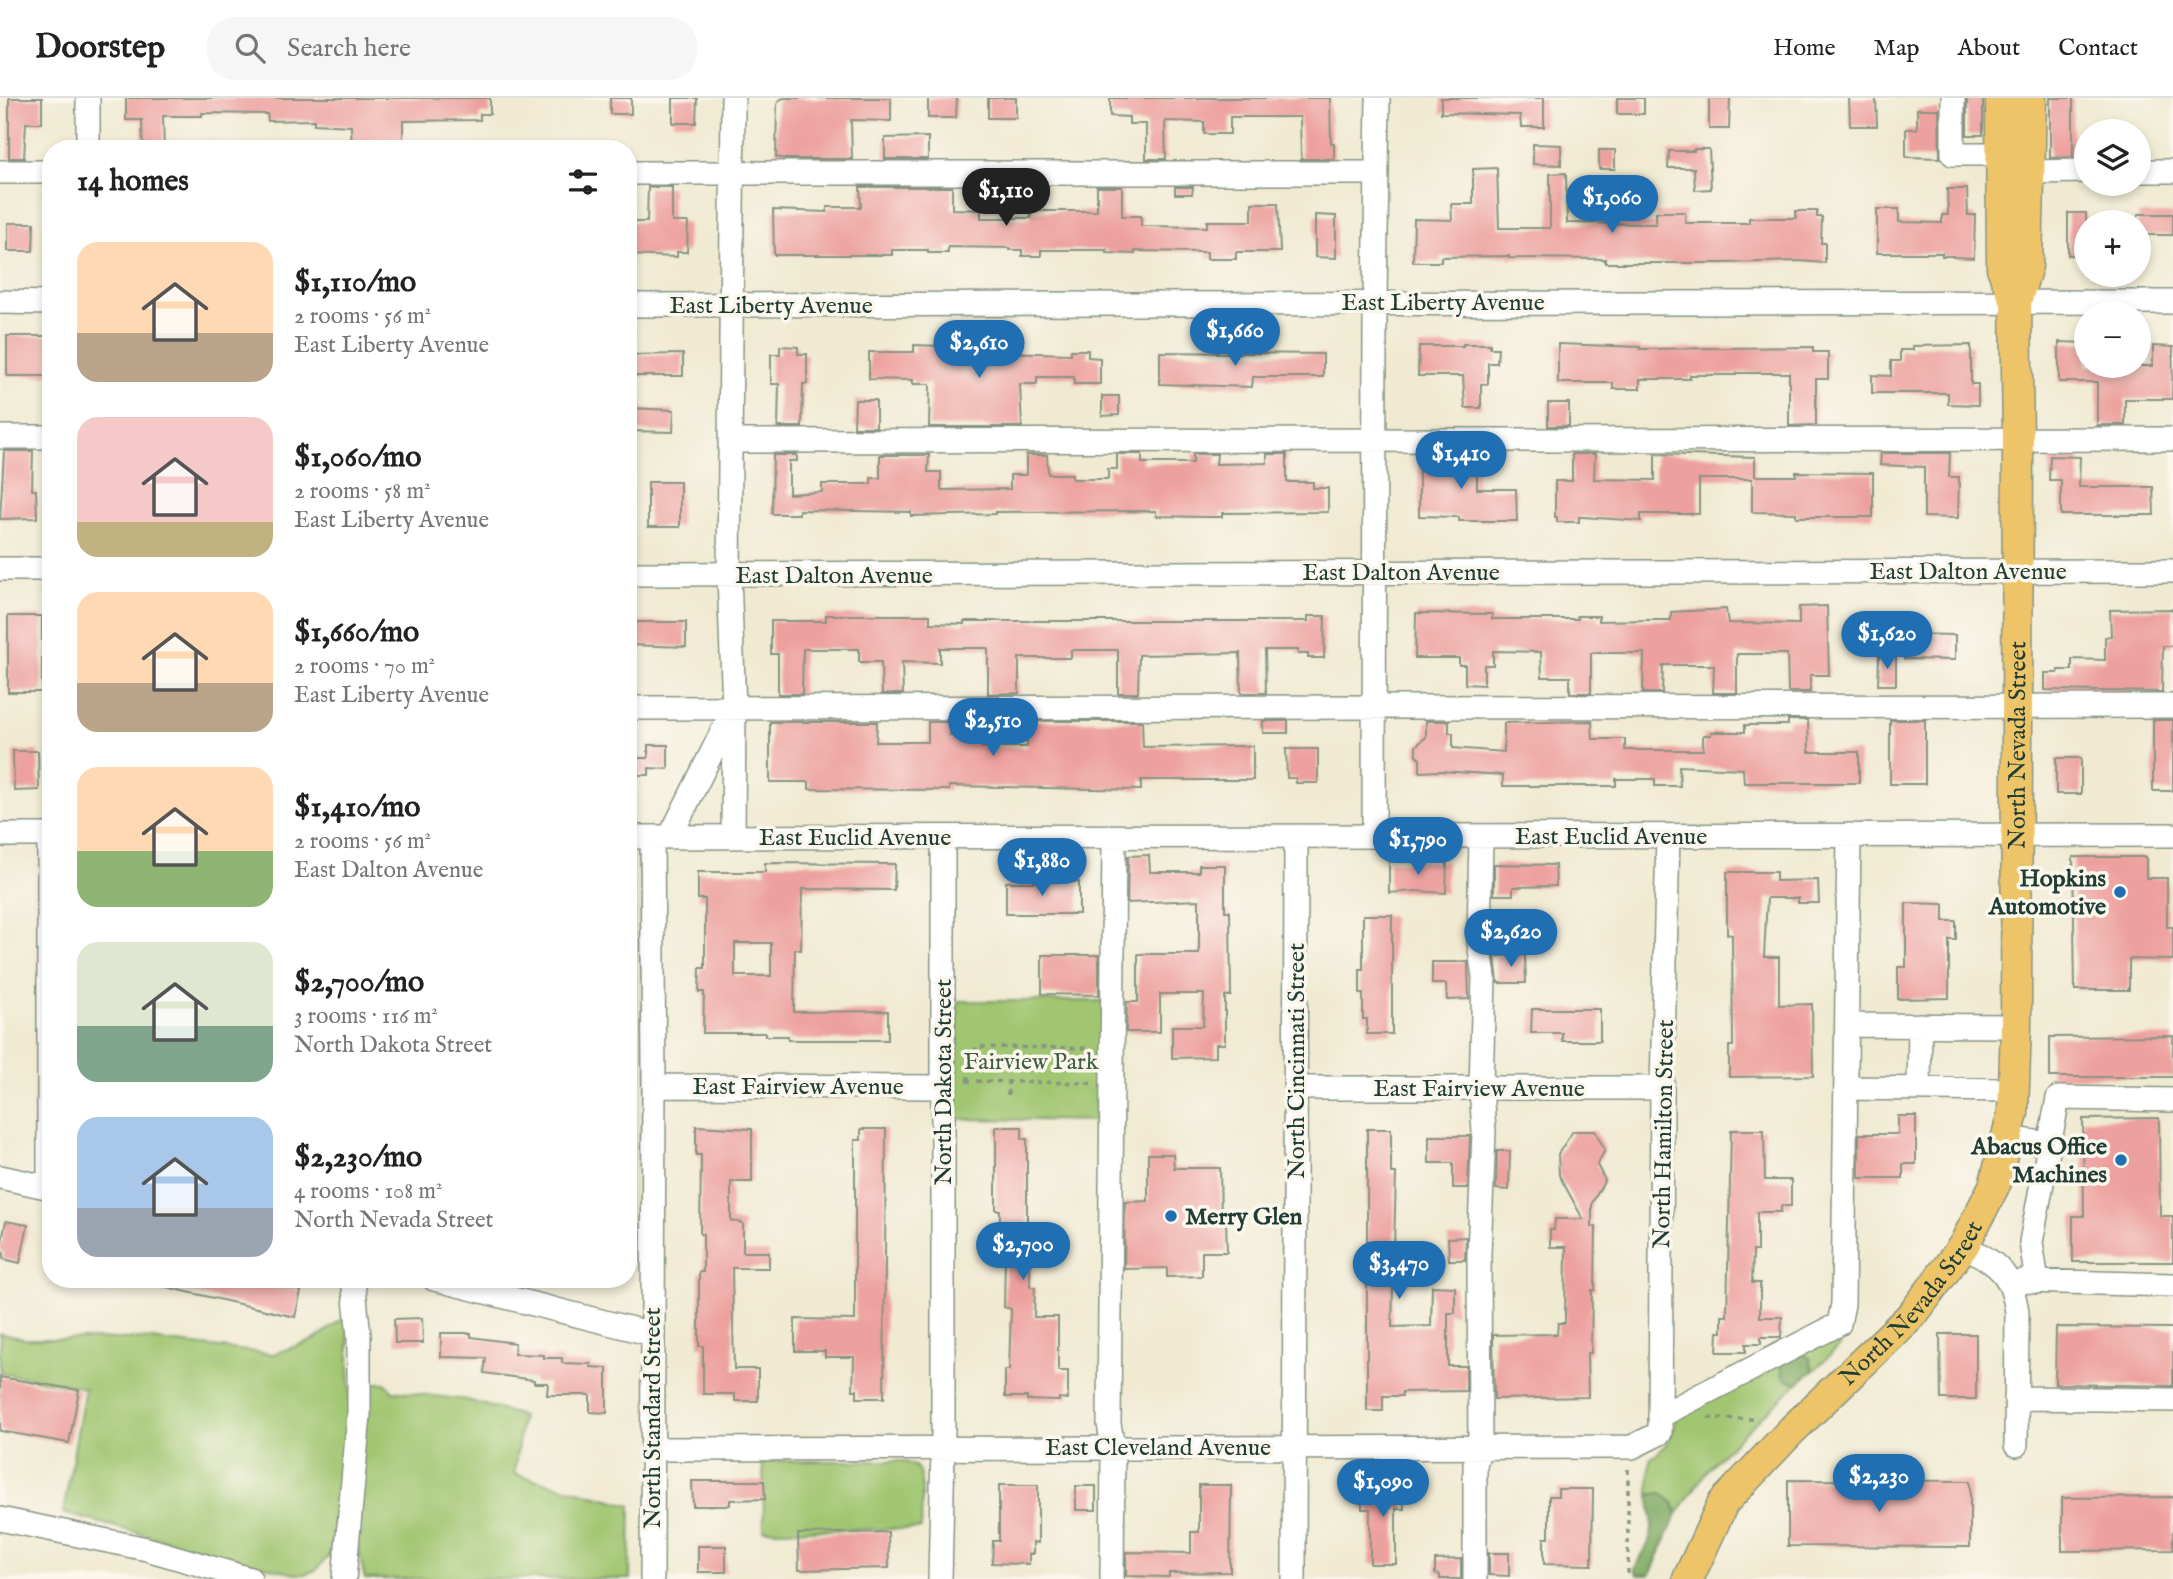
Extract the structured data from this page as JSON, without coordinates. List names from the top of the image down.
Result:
{
  "streets": {
    "main road": ["North Nevada Street"],
    "street": [
      "East Liberty Avenue",
      "East Dalton Avenue",
      "East Euclid Avenue",
      "North Cincinnati Street",
      "North Dakota Street",
      "East Fairview Avenue",
      "North Hamilton Street",
      "North Standard Street",
      "East Cleveland Avenue"
    ]
  },
  "crossings": [
    ["East Liberty Avenue", "North Nevada Street"],
    ["East Liberty Avenue", "North Standard Street"],
    ["East Dalton Avenue", "North Nevada Street"],
    ["East Dalton Avenue", "North Standard Street"],
    ["North Nevada Street", "East Euclid Avenue"],
    ["East Euclid Avenue", "North Cincinnati Street"],
    ["East Euclid Avenue", "North Dakota Street"],
    ["East Euclid Avenue", "North Hamilton Street"],
    ["East Euclid Avenue", "North Standard Street"],
    ["North Cincinnati Street", "East Fairview Avenue"],
    ["North Cincinnati Street", "East Cleveland Avenue"],
    ["North Dakota Street", "East Fairview Avenue"],
    ["North Dakota Street", "East Cleveland Avenue"],
    ["East Fairview Avenue", "North Hamilton Street"],
    ["East Fairview Avenue", "North Standard Street"],
    ["North Hamilton Street", "East Cleveland Avenue"],
    ["North Standard Street", "East Cleveland Avenue"]
  ],
  "parks": ["Fairview Park"],
  "places": ["Hopkins Automotive", "Abacus Office Machines", "Merry Glen"],
  "page": {
    "header": "Doorstep",
    "search": "Search here",
    "nav": [
      "Home",
      "Map",
      "About",
      "Contact"
    ],
    "map_buttons": ["+", "−"],
    "heading": "14 homes",
    "price": [
      "$1,110",
      "$1,060",
      "$1,660",
      "$2,610",
      "$1,410",
      "$1,620",
      "$2,510",
      "$1,790",
      "$1,880",
      "$2,620",
      "$2,700",
      "$3,470",
      "$2,230",
      "$1,090"
    ],
    "list": [
      {
        "name": "$1,110/mo",
        "note": "2 rooms · 56 m² · East Liberty Avenue"
      },
      {
        "name": "$1,060/mo",
        "note": "2 rooms · 58 m² · East Liberty Avenue"
      },
      {
        "name": "$1,660/mo",
        "note": "2 rooms · 70 m² · East Liberty Avenue"
      },
      {
        "name": "$1,410/mo",
        "note": "2 rooms · 56 m² · East Dalton Avenue"
      },
      {
        "name": "$2,700/mo",
        "note": "3 rooms · 116 m² · North Dakota Street"
      },
      {
        "name": "$2,230/mo",
        "note": "4 rooms · 108 m² · North Nevada Street"
      }
    ]
  }
}
